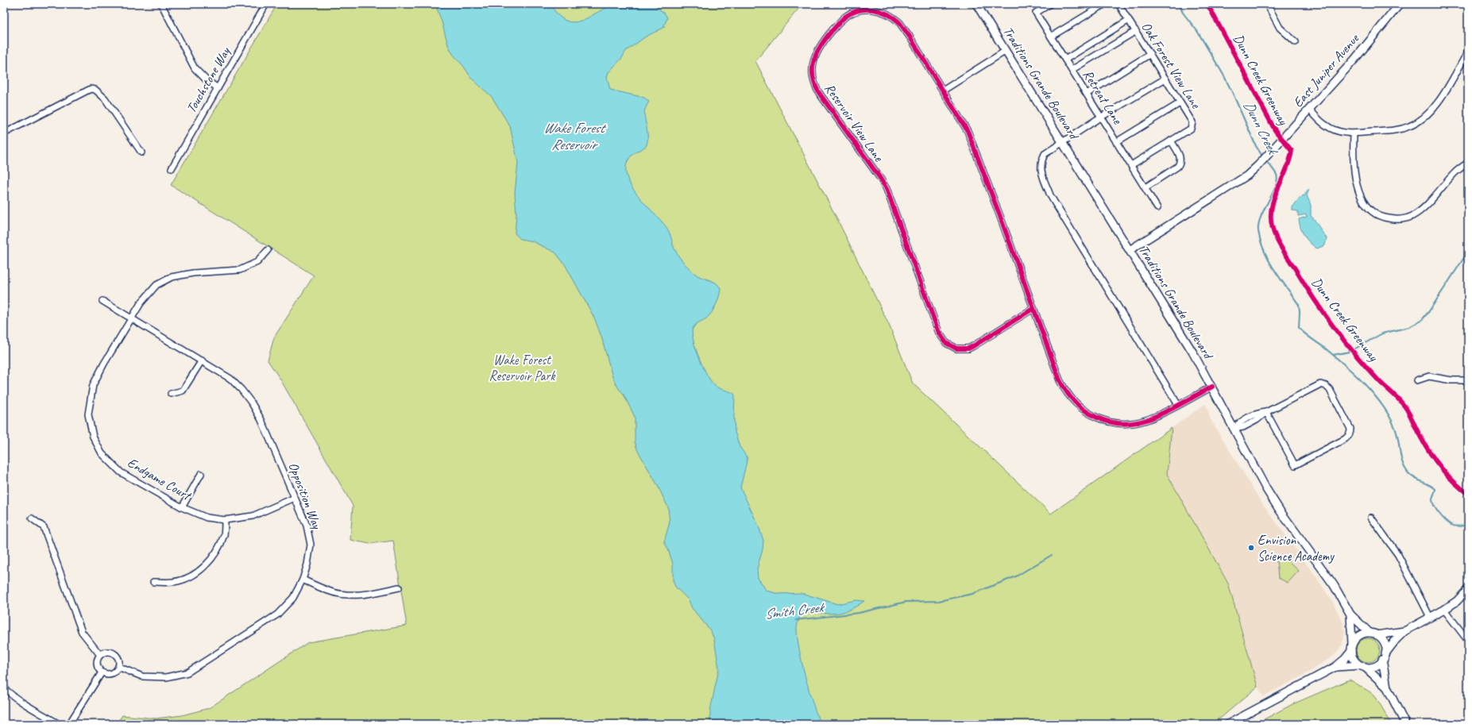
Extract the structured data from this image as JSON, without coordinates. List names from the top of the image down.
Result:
{
  "streets": {
    "main road": ["East Juniper Avenue", "Traditions Grande Boulevard"],
    "street": [
      "Oak Forest View Lane",
      "Touchstone Way",
      "Retreat Lane",
      "Reservoir View Lane",
      "Endgame Court",
      "Opposition Way"
    ],
    "cycle path": ["Dunn Creek Greenway"]
  },
  "crossings": [
    ["Oak Forest View Lane", "Retreat Lane"],
    ["East Juniper Avenue", "Traditions Grande Boulevard"],
    ["Traditions Grande Boulevard", "Reservoir View Lane"],
    ["Endgame Court", "Opposition Way"]
  ],
  "water": ["Dunn Creek", "Wake Forest Reservoir", "Smith Creek"],
  "parks": ["Wake Forest Reservoir Park"],
  "places": ["Envision Science Academy"]
}
